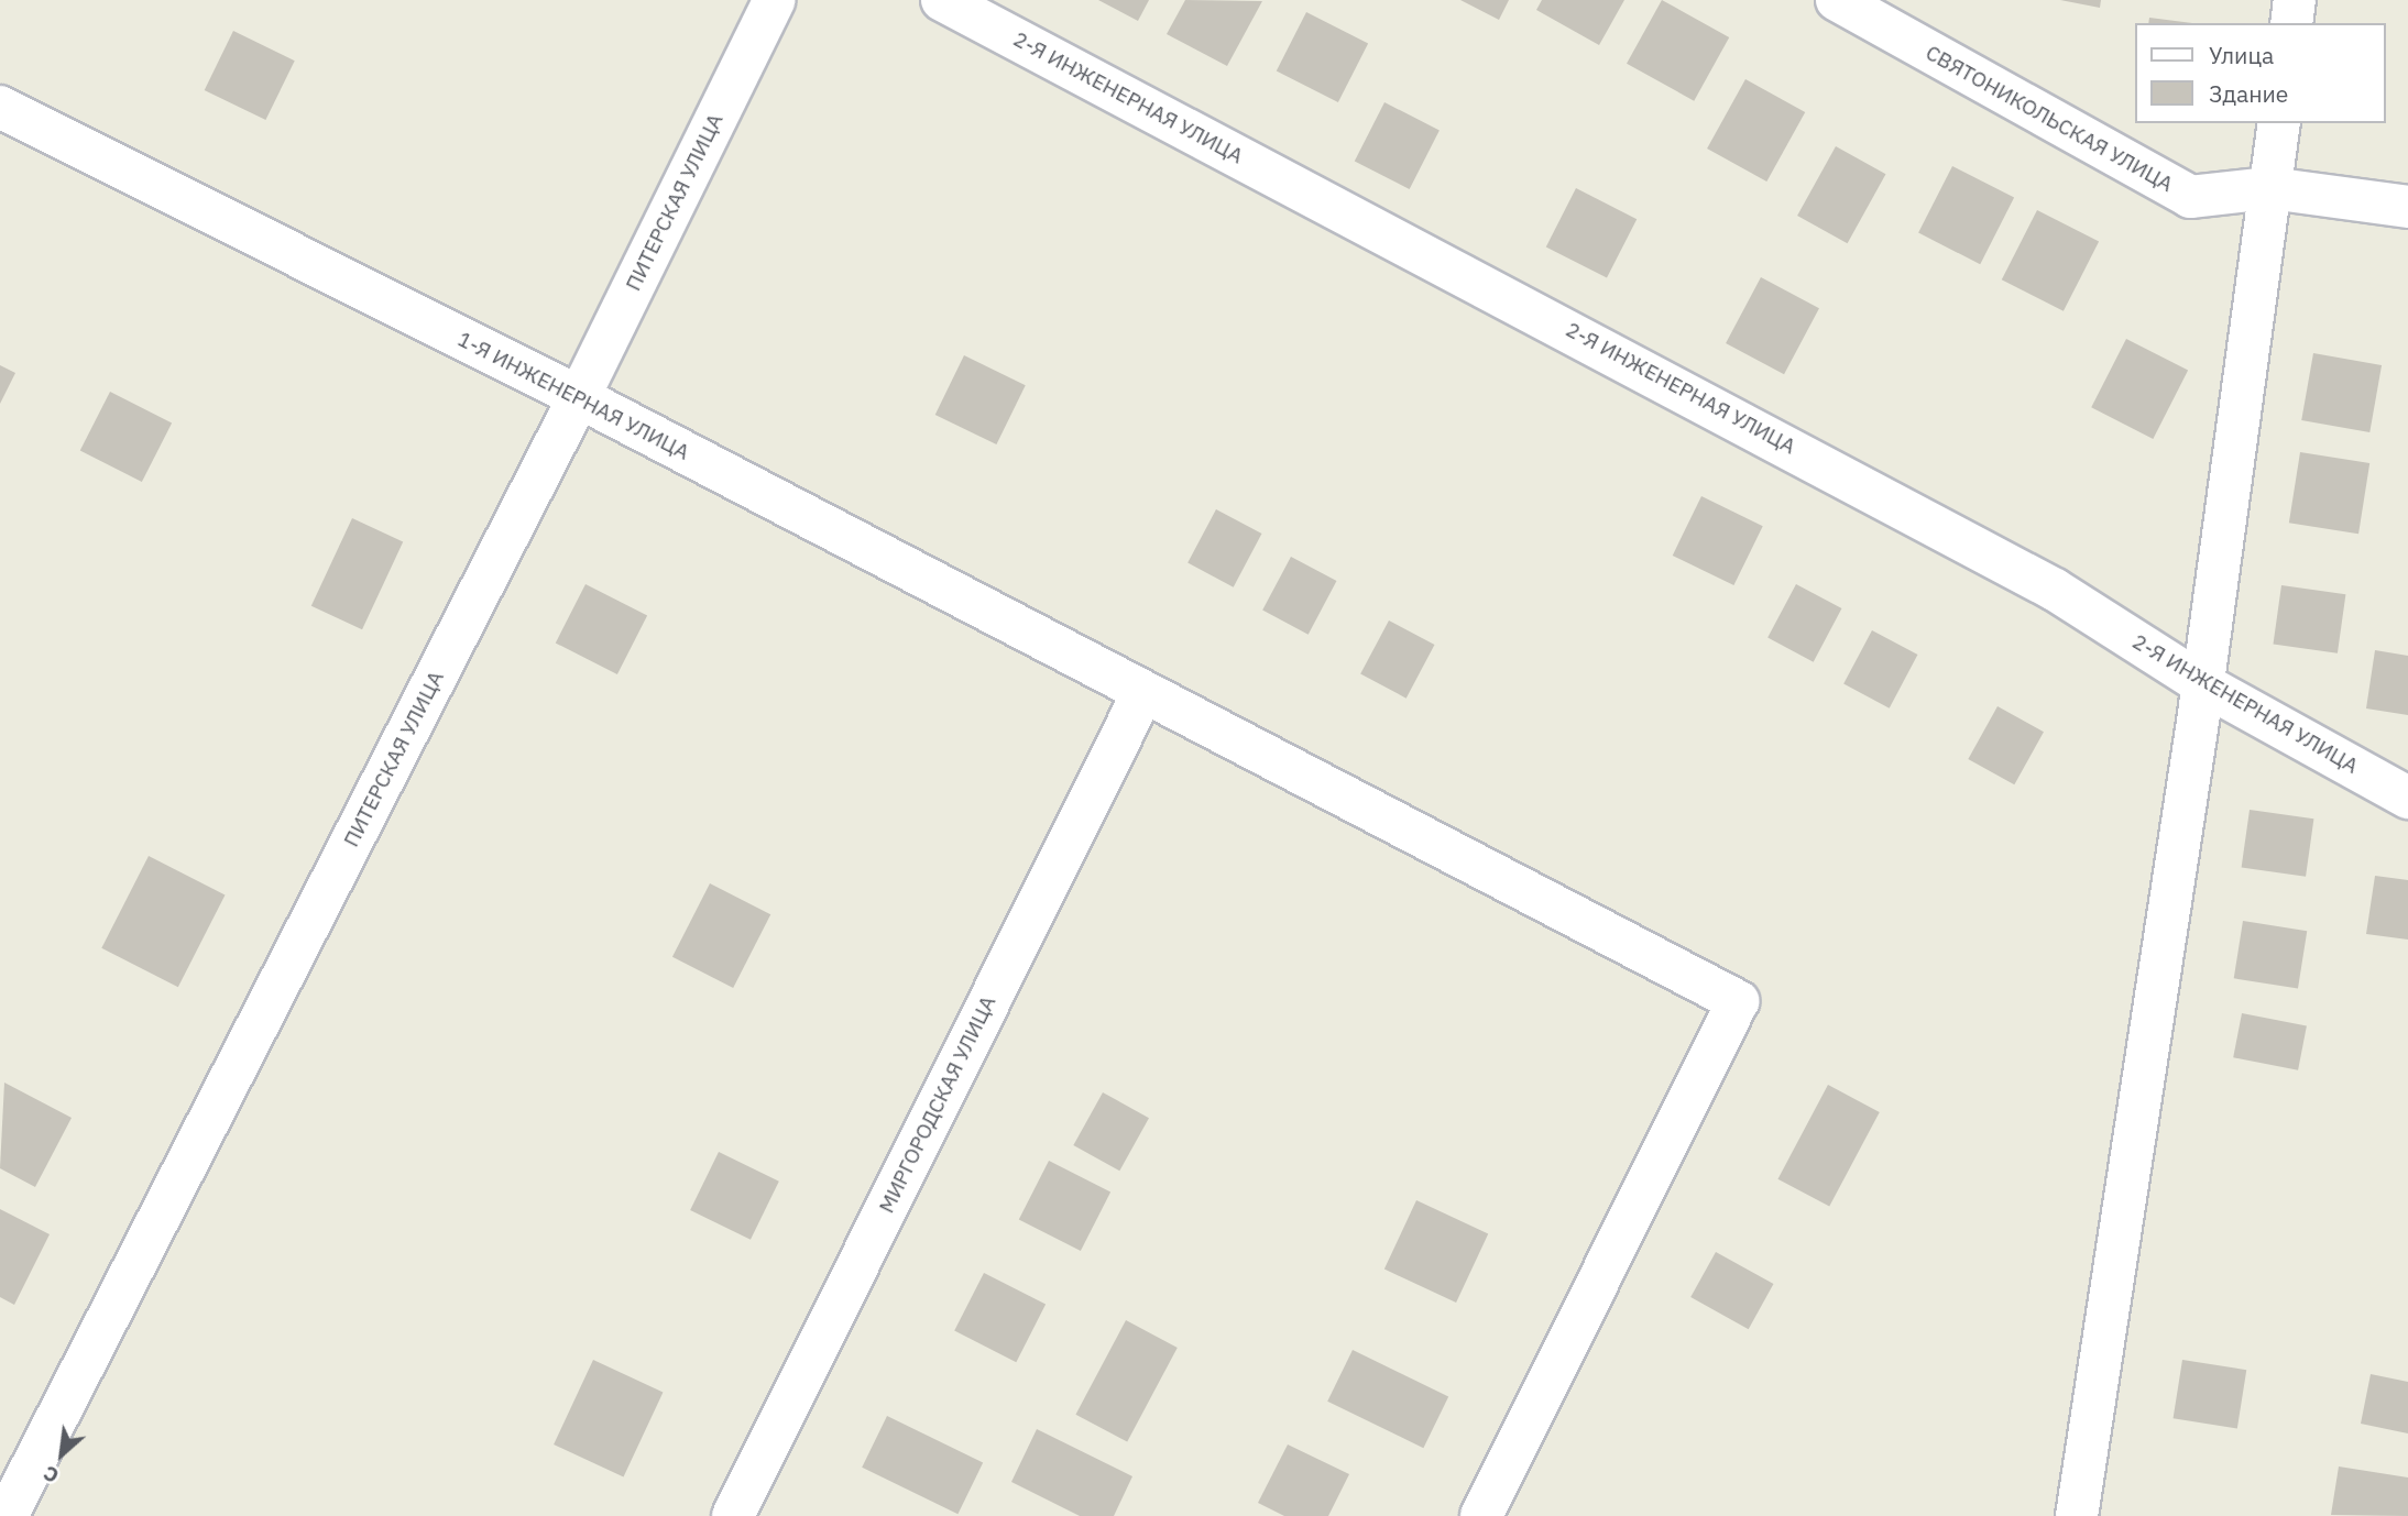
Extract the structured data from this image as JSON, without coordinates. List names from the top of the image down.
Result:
{
  "streets": {
    "street": [
      "2-Я ИНЖЕНЕРНАЯ УЛИЦА",
      "СВЯТОНИКОЛЬСКАЯ УЛИЦА",
      "ПИТЕРСКАЯ УЛИЦА",
      "1-Я ИНЖЕНЕРНАЯ УЛИЦА",
      "МИРГОРОДСКАЯ УЛИЦА"
    ]
  },
  "crossings": [
    ["ПИТЕРСКАЯ УЛИЦА", "1-Я ИНЖЕНЕРНАЯ УЛИЦА"],
    ["1-Я ИНЖЕНЕРНАЯ УЛИЦА", "МИРГОРОДСКАЯ УЛИЦА"]
  ],
  "legend": ["Улица", "Здание"],
  "north": "bottom left"
}
